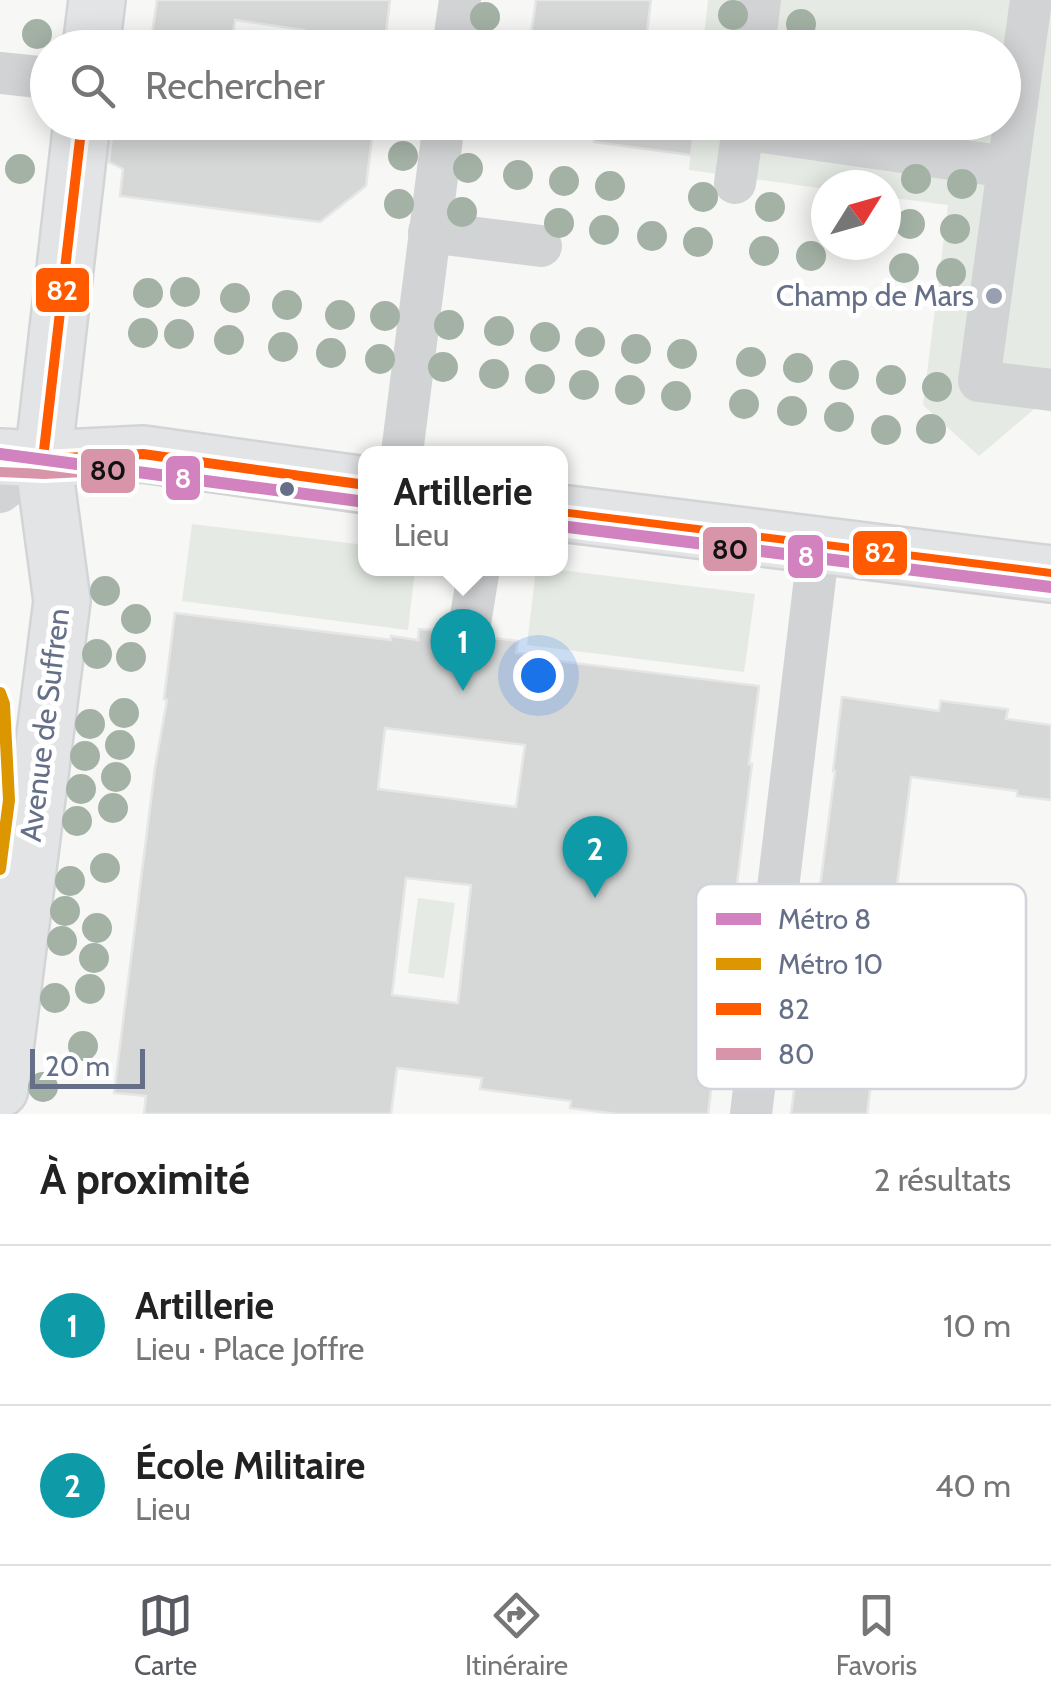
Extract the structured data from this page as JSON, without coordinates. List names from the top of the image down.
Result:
{
  "streets": {
    "main road": ["Avenue de Suffren"]
  },
  "places": ["Champ de Mars"],
  "lines": [
    "transit line 82",
    "metro line 8",
    "transit line 80",
    "metro line 10"
  ],
  "legend": [
    "Métro 8",
    "Métro 10",
    "82",
    "80"
  ],
  "scale_bar": "20 m",
  "north": "top right",
  "page": {
    "search": "Rechercher",
    "popup": ["Artillerie", "Lieu"],
    "pins": ["1", "2"],
    "scale": "20 m",
    "heading": ["À proximité", "2 résultats"],
    "list": [
      {
        "mark": "1",
        "name": "Artillerie",
        "note": "Lieu · Place Joffre",
        "value": "10 m"
      },
      {
        "mark": "2",
        "name": "École Militaire",
        "note": "Lieu",
        "value": "40 m"
      }
    ],
    "nav": ["Carte", "Itinéraire", "Favoris"]
  }
}
